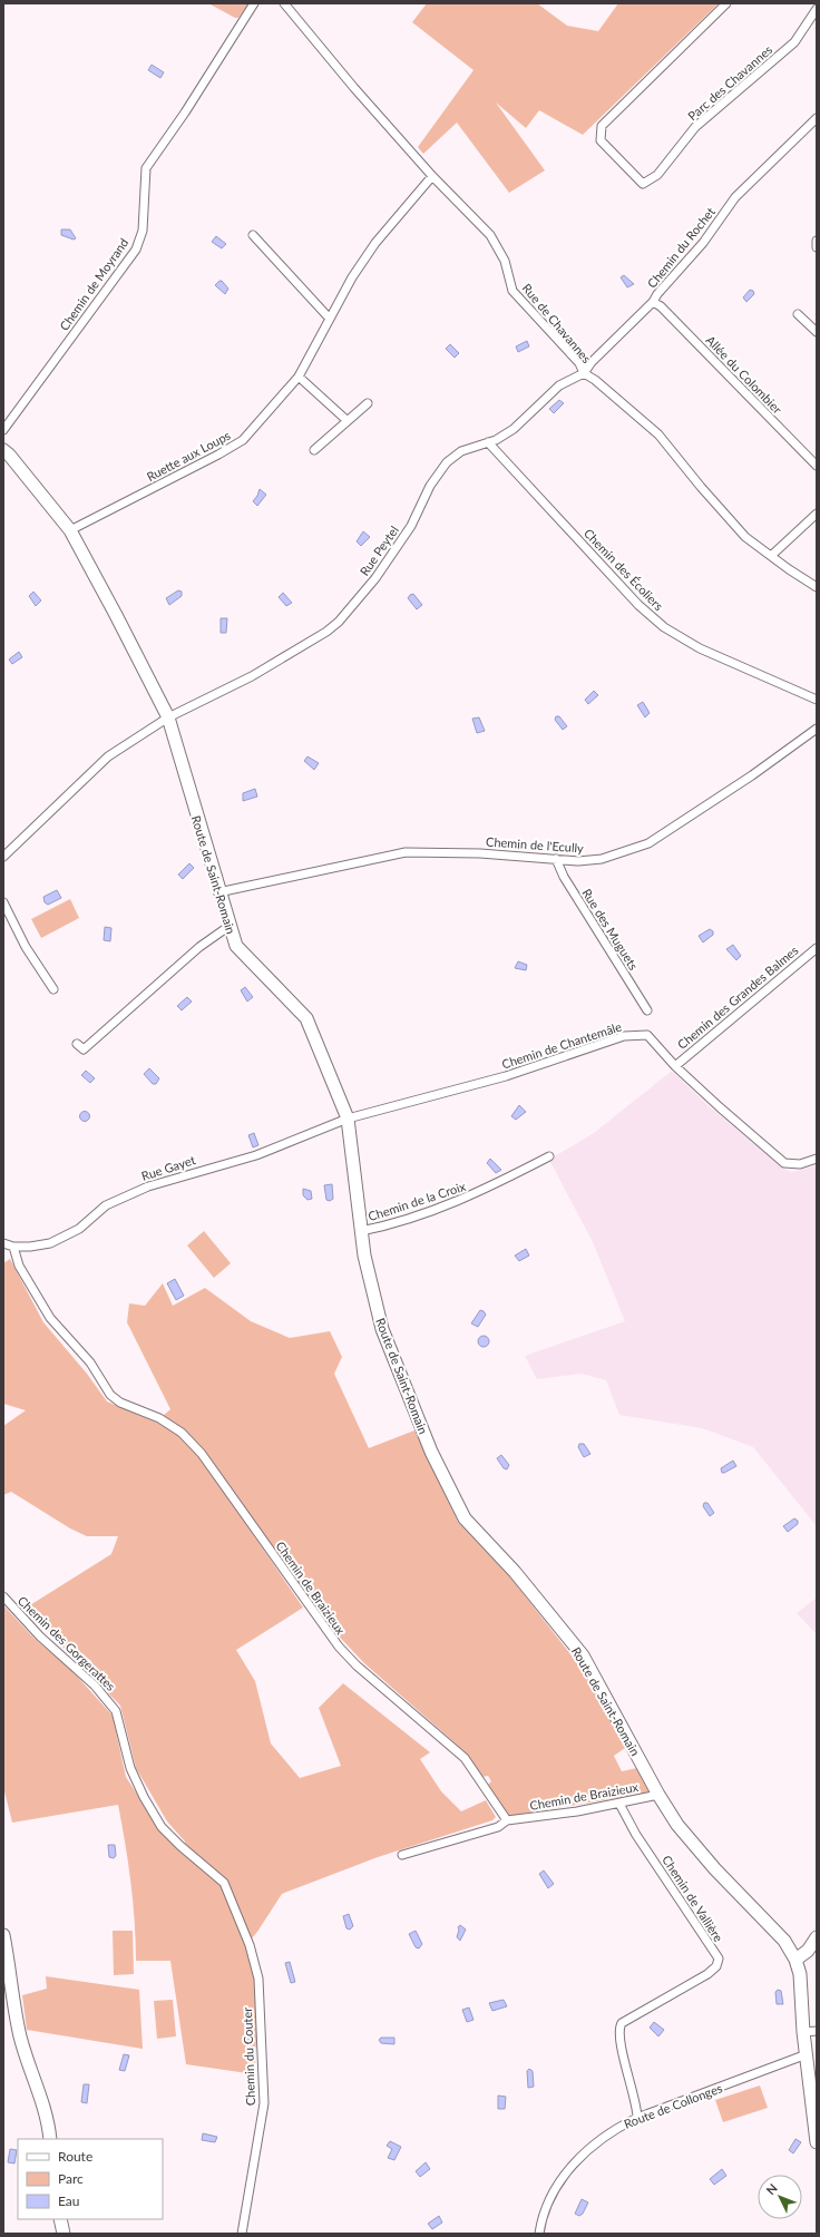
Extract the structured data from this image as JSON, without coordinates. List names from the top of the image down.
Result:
{
  "streets": {
    "main road": ["Route de Saint-Romain"],
    "street": [
      "Parc des Chavannes",
      "Chemin du Rochet",
      "Chemin de Moyrand",
      "Rue de Chavannes",
      "Allée du Colombier",
      "Ruette aux Loups",
      "Rue Peytel",
      "Chemin des Écoliers",
      "Chemin de l'Ecully",
      "Rue des Muguets",
      "Chemin des Grandes Balmes",
      "Chemin de Chantemâle",
      "Rue Gayet",
      "Chemin de la Croix",
      "Chemin de Braizieux",
      "Chemin des Gorgerattes",
      "Chemin de Vallière",
      "Chemin du Couter",
      "Route de Collonges"
    ]
  },
  "crossings": [
    ["Chemin du Rochet", "Rue de Chavannes"],
    ["Chemin du Rochet", "Allée du Colombier"],
    ["Chemin du Rochet", "Rue Peytel"],
    ["Rue de Chavannes", "Ruette aux Loups"],
    ["Rue de Chavannes", "Rue Peytel"],
    ["Ruette aux Loups", "Route de Saint-Romain"],
    ["Rue Peytel", "Chemin des Écoliers"],
    ["Rue Peytel", "Route de Saint-Romain"],
    ["Chemin de l'Ecully", "Route de Saint-Romain"],
    ["Chemin de l'Ecully", "Rue des Muguets"],
    ["Route de Saint-Romain", "Chemin de Chantemâle"],
    ["Route de Saint-Romain", "Rue Gayet"],
    ["Route de Saint-Romain", "Chemin de la Croix"],
    ["Route de Saint-Romain", "Chemin de Braizieux"],
    ["Route de Saint-Romain", "Route de Collonges"],
    ["Chemin des Grandes Balmes", "Chemin de Chantemâle"],
    ["Chemin de Chantemâle", "Rue Gayet"],
    ["Rue Gayet", "Chemin de Braizieux"],
    ["Chemin de Braizieux", "Chemin de Vallière"],
    ["Chemin des Gorgerattes", "Chemin du Couter"],
    ["Chemin de Vallière", "Route de Collonges"]
  ],
  "legend": ["Route", "Parc", "Eau"],
  "north": "top left"
}
